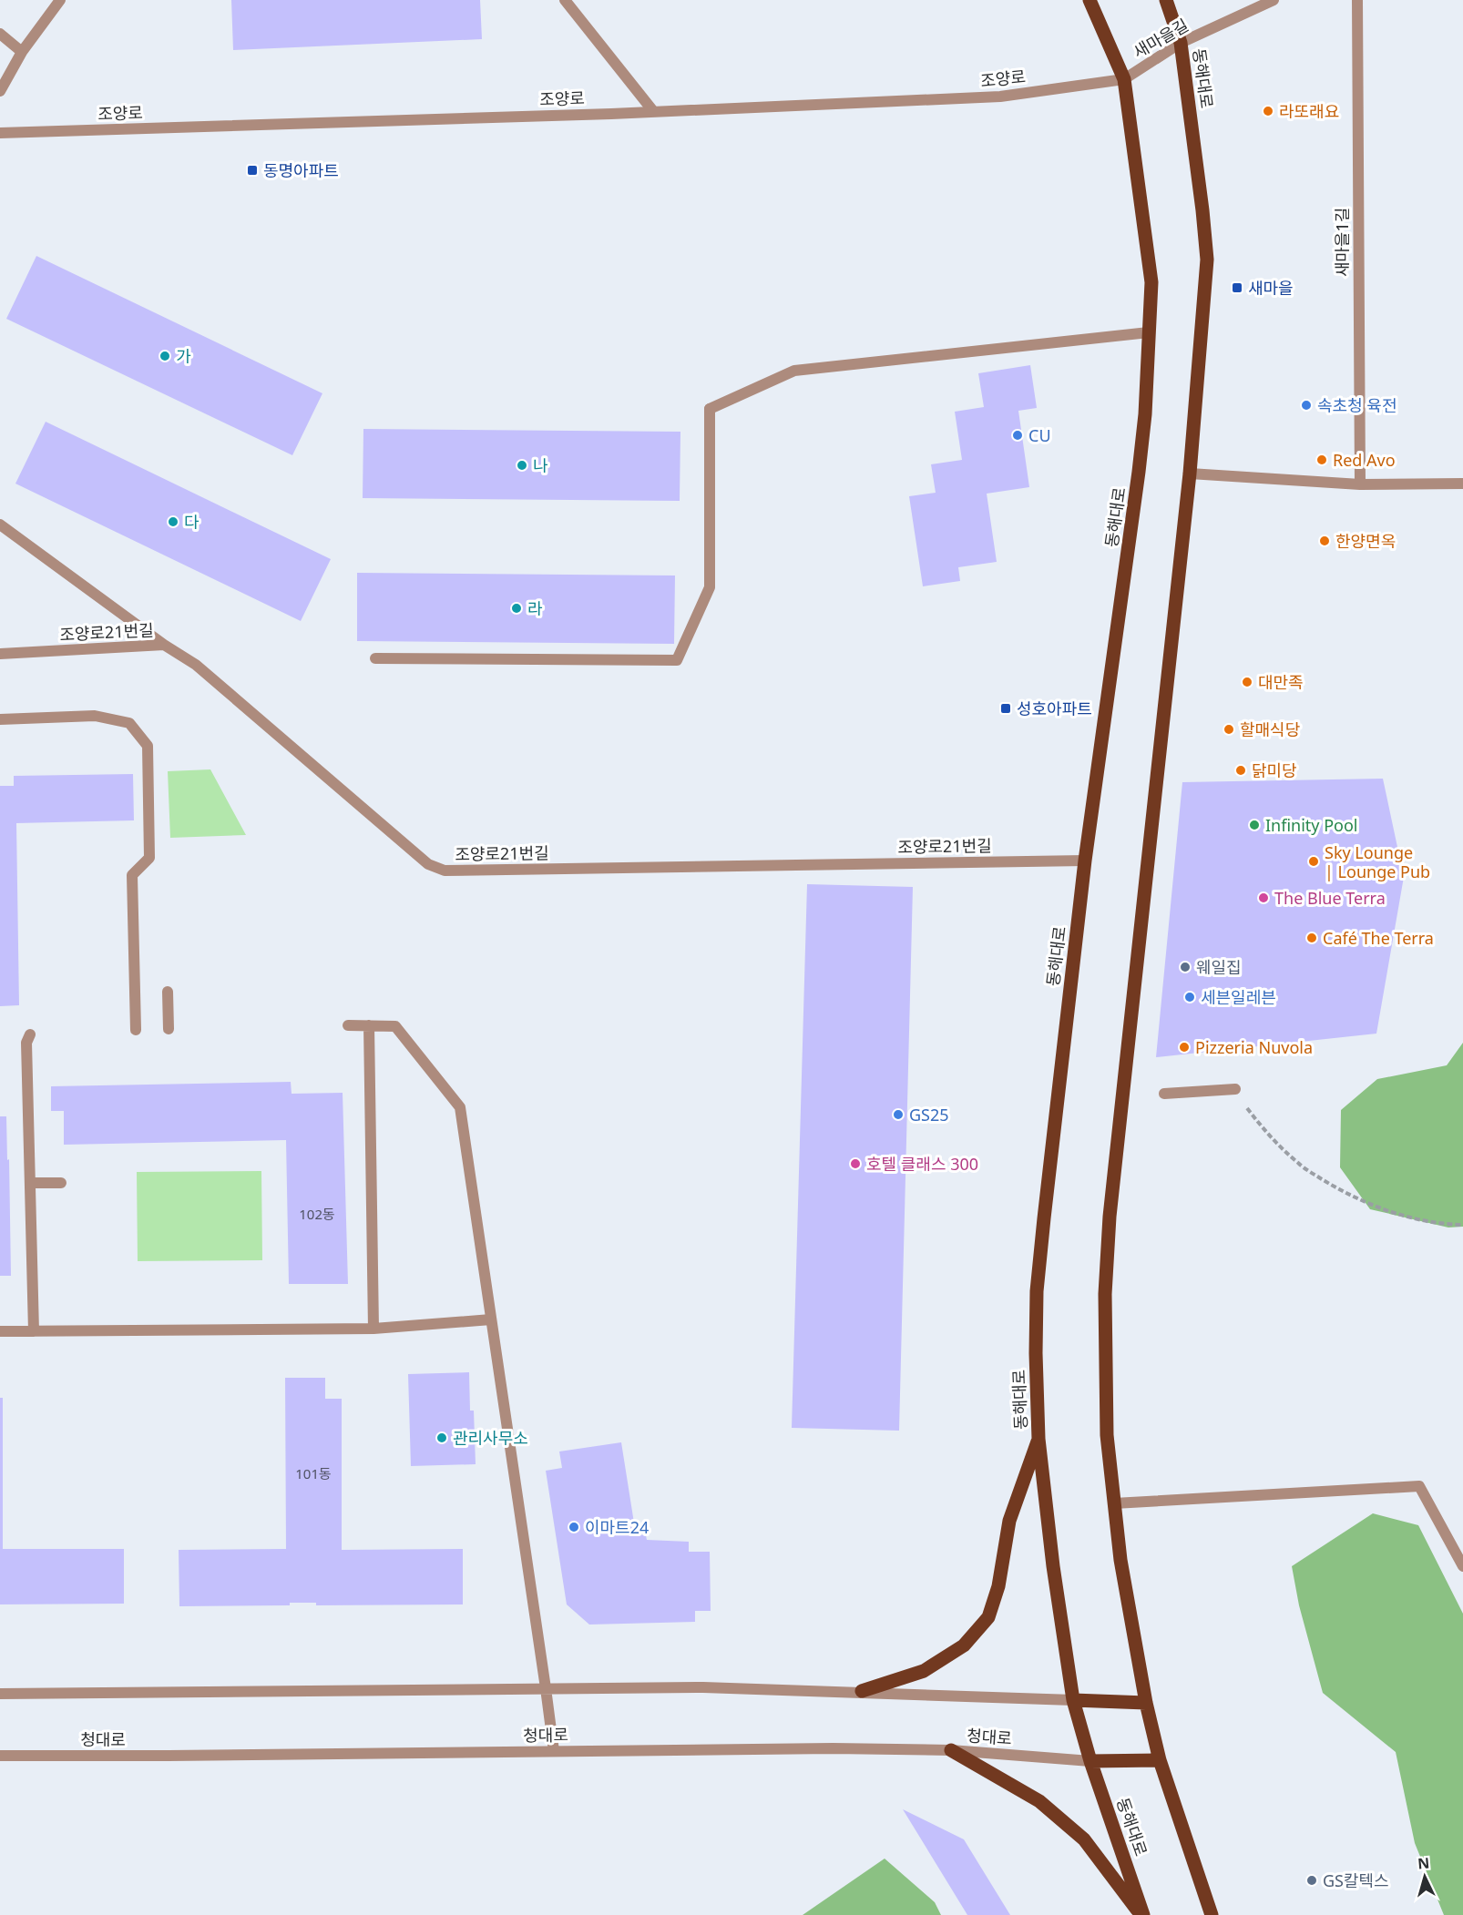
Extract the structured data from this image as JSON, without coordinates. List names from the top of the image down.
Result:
{
  "streets": {
    "main road": ["동해대로"],
    "street": [
      "새마을길",
      "조양로",
      "새마을1길",
      "조양로21번길",
      "청대로"
    ]
  },
  "crossings": [
    ["새마을길", "조양로"],
    ["새마을길", "동해대로"],
    ["조양로", "동해대로"],
    ["동해대로", "조양로21번길"],
    ["동해대로", "청대로"]
  ],
  "places": {
    "other": [
      "라또래요",
      "가",
      "속초청 육전",
      "CU",
      "Red Avo",
      "나",
      "다",
      "한양면옥",
      "라",
      "대만족",
      "할매식당",
      "닭미당",
      "Infinity Pool",
      "Sky Lounge | Lounge Pub",
      "The Blue Terra",
      "Café The Terra",
      "웨일집",
      "세븐일레븐",
      "Pizzeria Nuvola",
      "GS25",
      "호텔 클래스 300",
      "관리사무소",
      "이마트24",
      "GS칼텍스"
    ],
    "transit": ["동명아파트", "새마을", "성호아파트"]
  },
  "house_numbers": ["102동", "101동"],
  "north": "top"
}
